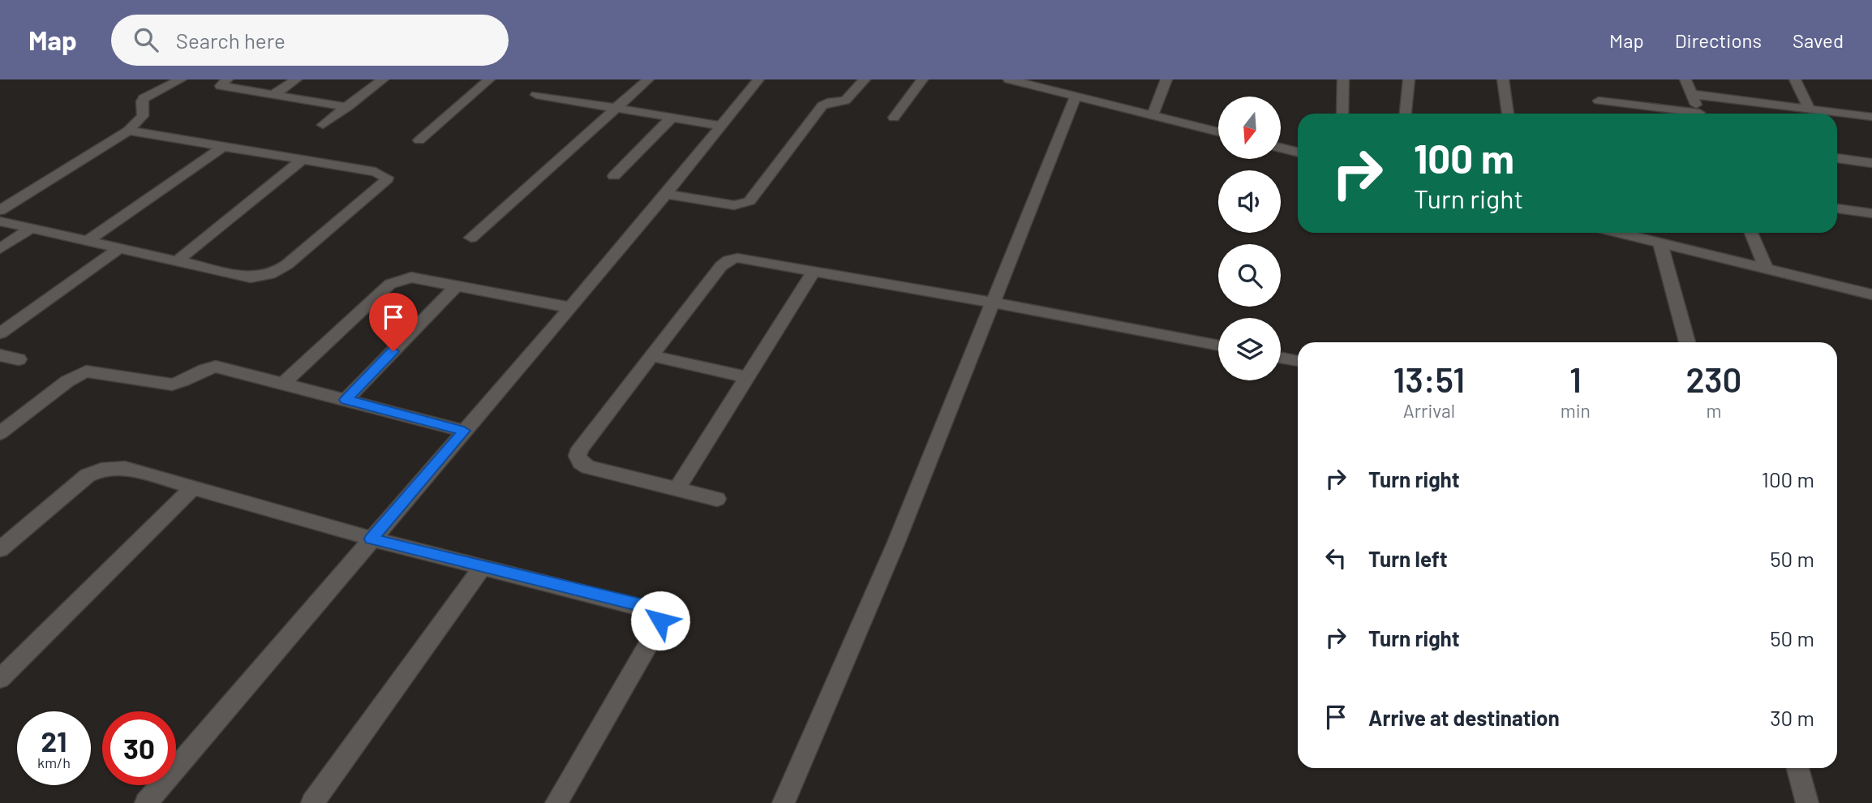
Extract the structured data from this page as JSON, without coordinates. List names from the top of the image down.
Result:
{
  "north": "bottom",
  "page": {
    "header": "Map",
    "search": "Search here",
    "nav": ["Map", "Directions", "Saved"],
    "turn": ["100 m", "Turn right"],
    "eta": [
      "13:51",
      "Arrival",
      "1",
      "min",
      "230",
      "m"
    ],
    "list": [
      {
        "name": "Turn right",
        "value": "100 m"
      },
      {
        "name": "Turn left",
        "value": "50 m"
      },
      {
        "name": "Turn right",
        "value": "50 m"
      },
      {
        "name": "Arrive at destination",
        "value": "30 m"
      }
    ],
    "speed": "21 km/h",
    "limit": "30"
  }
}
